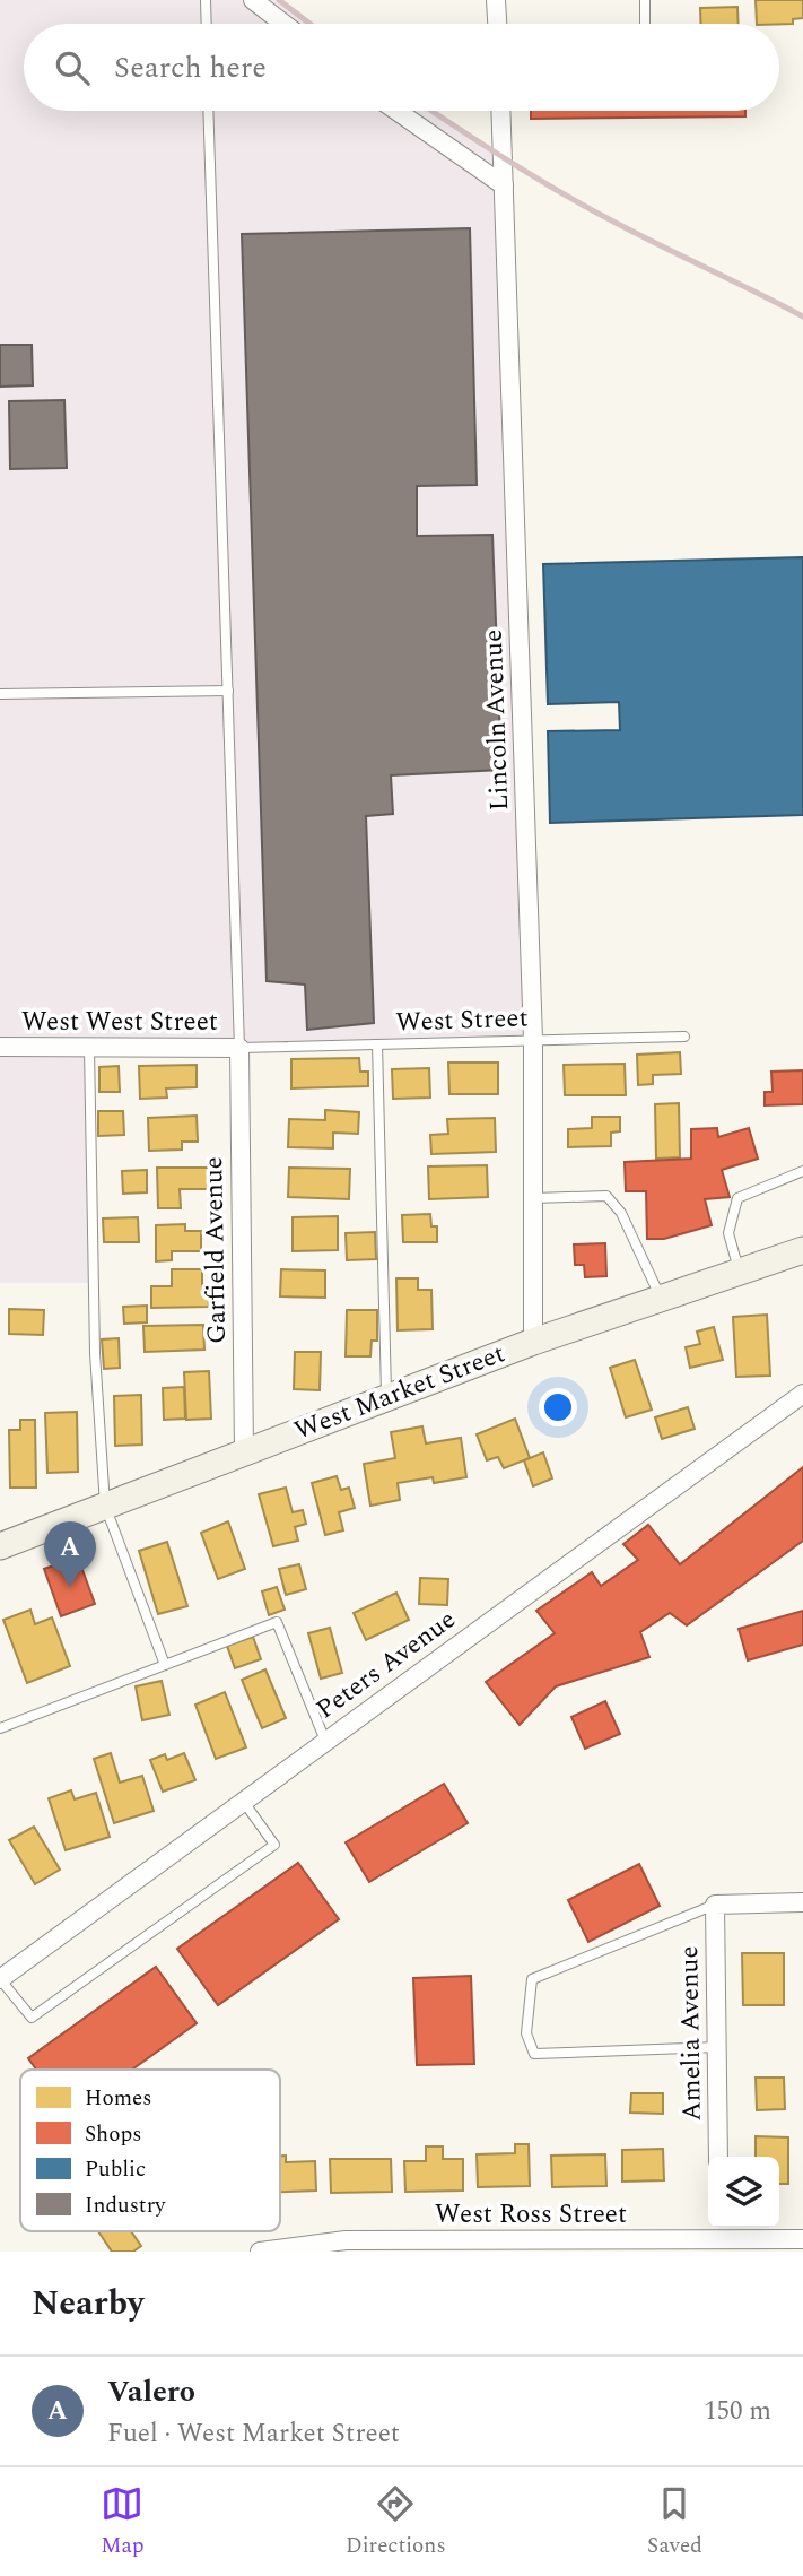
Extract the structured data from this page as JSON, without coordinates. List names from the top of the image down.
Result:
{
  "streets": {
    "main road": ["West Market Street"],
    "street": [
      "Lincoln Avenue",
      "West West Street",
      "Garfield Avenue",
      "Peters Avenue",
      "Amelia Avenue",
      "West Ross Street"
    ],
    "lane": ["West Street"]
  },
  "crossings": [
    ["Lincoln Avenue", "West Street"],
    ["Lincoln Avenue", "West Market Street"],
    ["West Street", "West West Street"],
    ["West Street", "Garfield Avenue"],
    ["West West Street", "Garfield Avenue"],
    ["Garfield Avenue", "West Market Street"]
  ],
  "legend": [
    "Homes",
    "Shops",
    "Public",
    "Industry"
  ],
  "page": {
    "search": "Search here",
    "pins": "A",
    "heading": "Nearby",
    "list": [
      {
        "mark": "A",
        "name": "Valero",
        "note": "Fuel · West Market Street",
        "value": "150 m"
      }
    ],
    "nav": ["Map", "Directions", "Saved"]
  }
}
